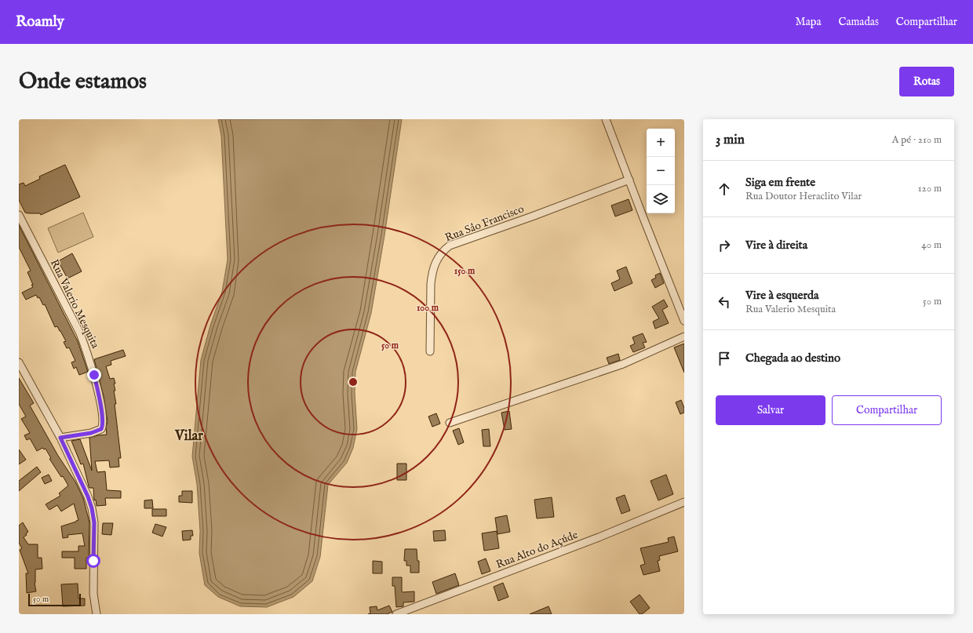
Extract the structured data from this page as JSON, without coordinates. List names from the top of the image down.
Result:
{
  "streets": {
    "street": ["Rua Sâo Francisco", "Rua Valerio Mesquita", "Rua Alto do Açúde"]
  },
  "districts": ["Vilar"],
  "scale_bar": "50 m",
  "page": {
    "header": "Roamly",
    "nav": ["Mapa", "Camadas", "Compartilhar"],
    "buttons": [
      "Rotas",
      ["Salvar", "Compartilhar"]
    ],
    "title": "Onde estamos",
    "heading": ["3 min", "A pé · 210 m"],
    "map_buttons": ["+", "−"],
    "list": [
      ["Siga em frente", "Rua Doutor Heraclito Vilar", "120 m"],
      ["Vire à direita", "40 m"],
      ["Vire à esquerda", "Rua Valerio Mesquita", "50 m"],
      "Chegada ao destino"
    ],
    "scale": "50 m"
  },
  "rings": ["150 m", "100 m", "50 m"]
}
